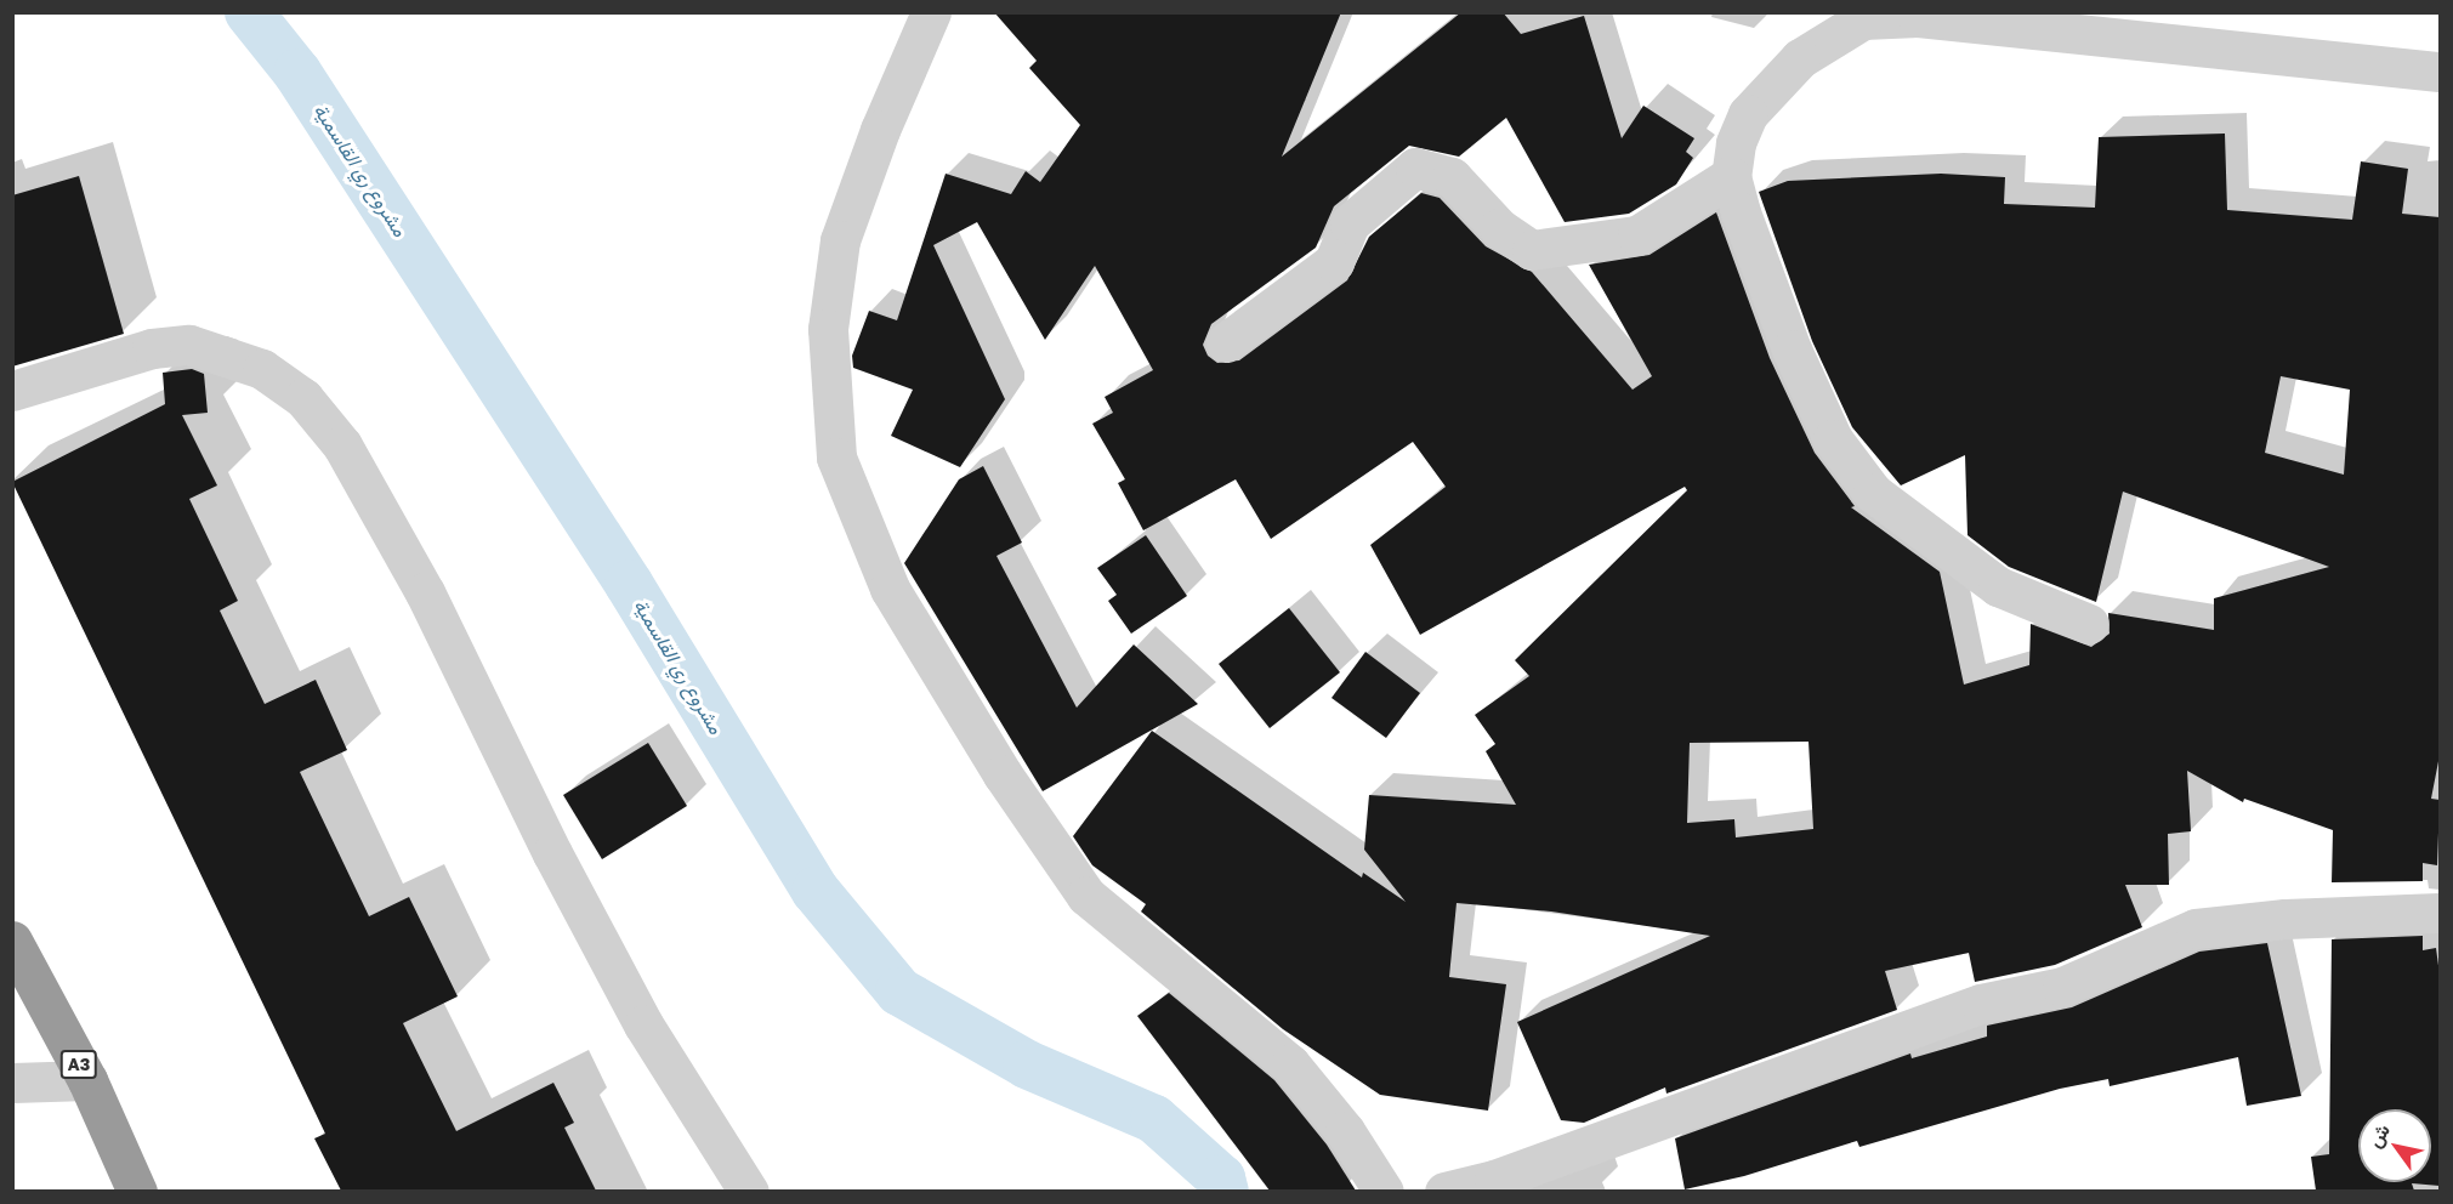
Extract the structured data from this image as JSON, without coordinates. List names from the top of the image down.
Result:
{
  "streets": {
    "highway": ["A3"]
  },
  "water": ["مشروع ري القاسمية"],
  "north": "top left"
}
